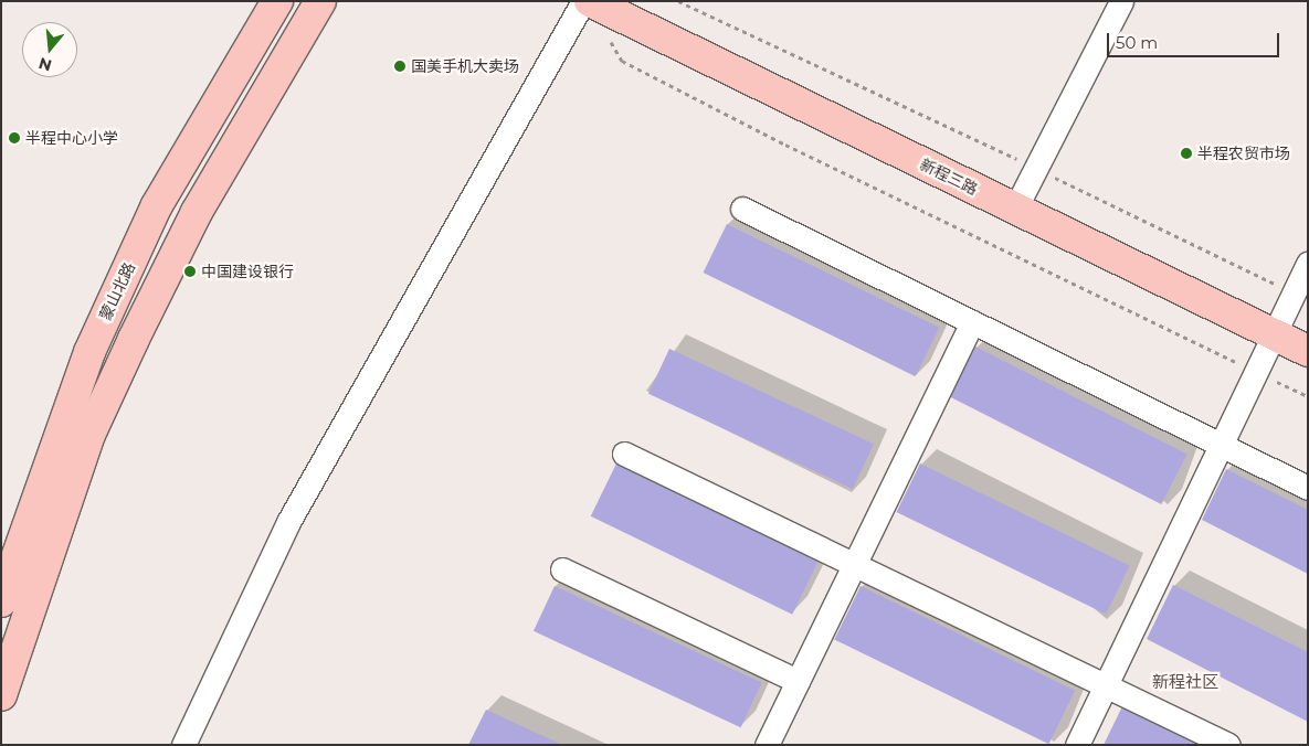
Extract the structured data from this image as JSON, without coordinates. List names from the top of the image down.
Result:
{
  "streets": {
    "main road": ["新程三路", "蒙山北路"]
  },
  "districts": ["新程社区"],
  "places": [
    "国美手机大卖场",
    "半程中心小学",
    "半程农贸市场",
    "中国建设银行"
  ],
  "scale_bar": "50 m",
  "north": "bottom"
}
